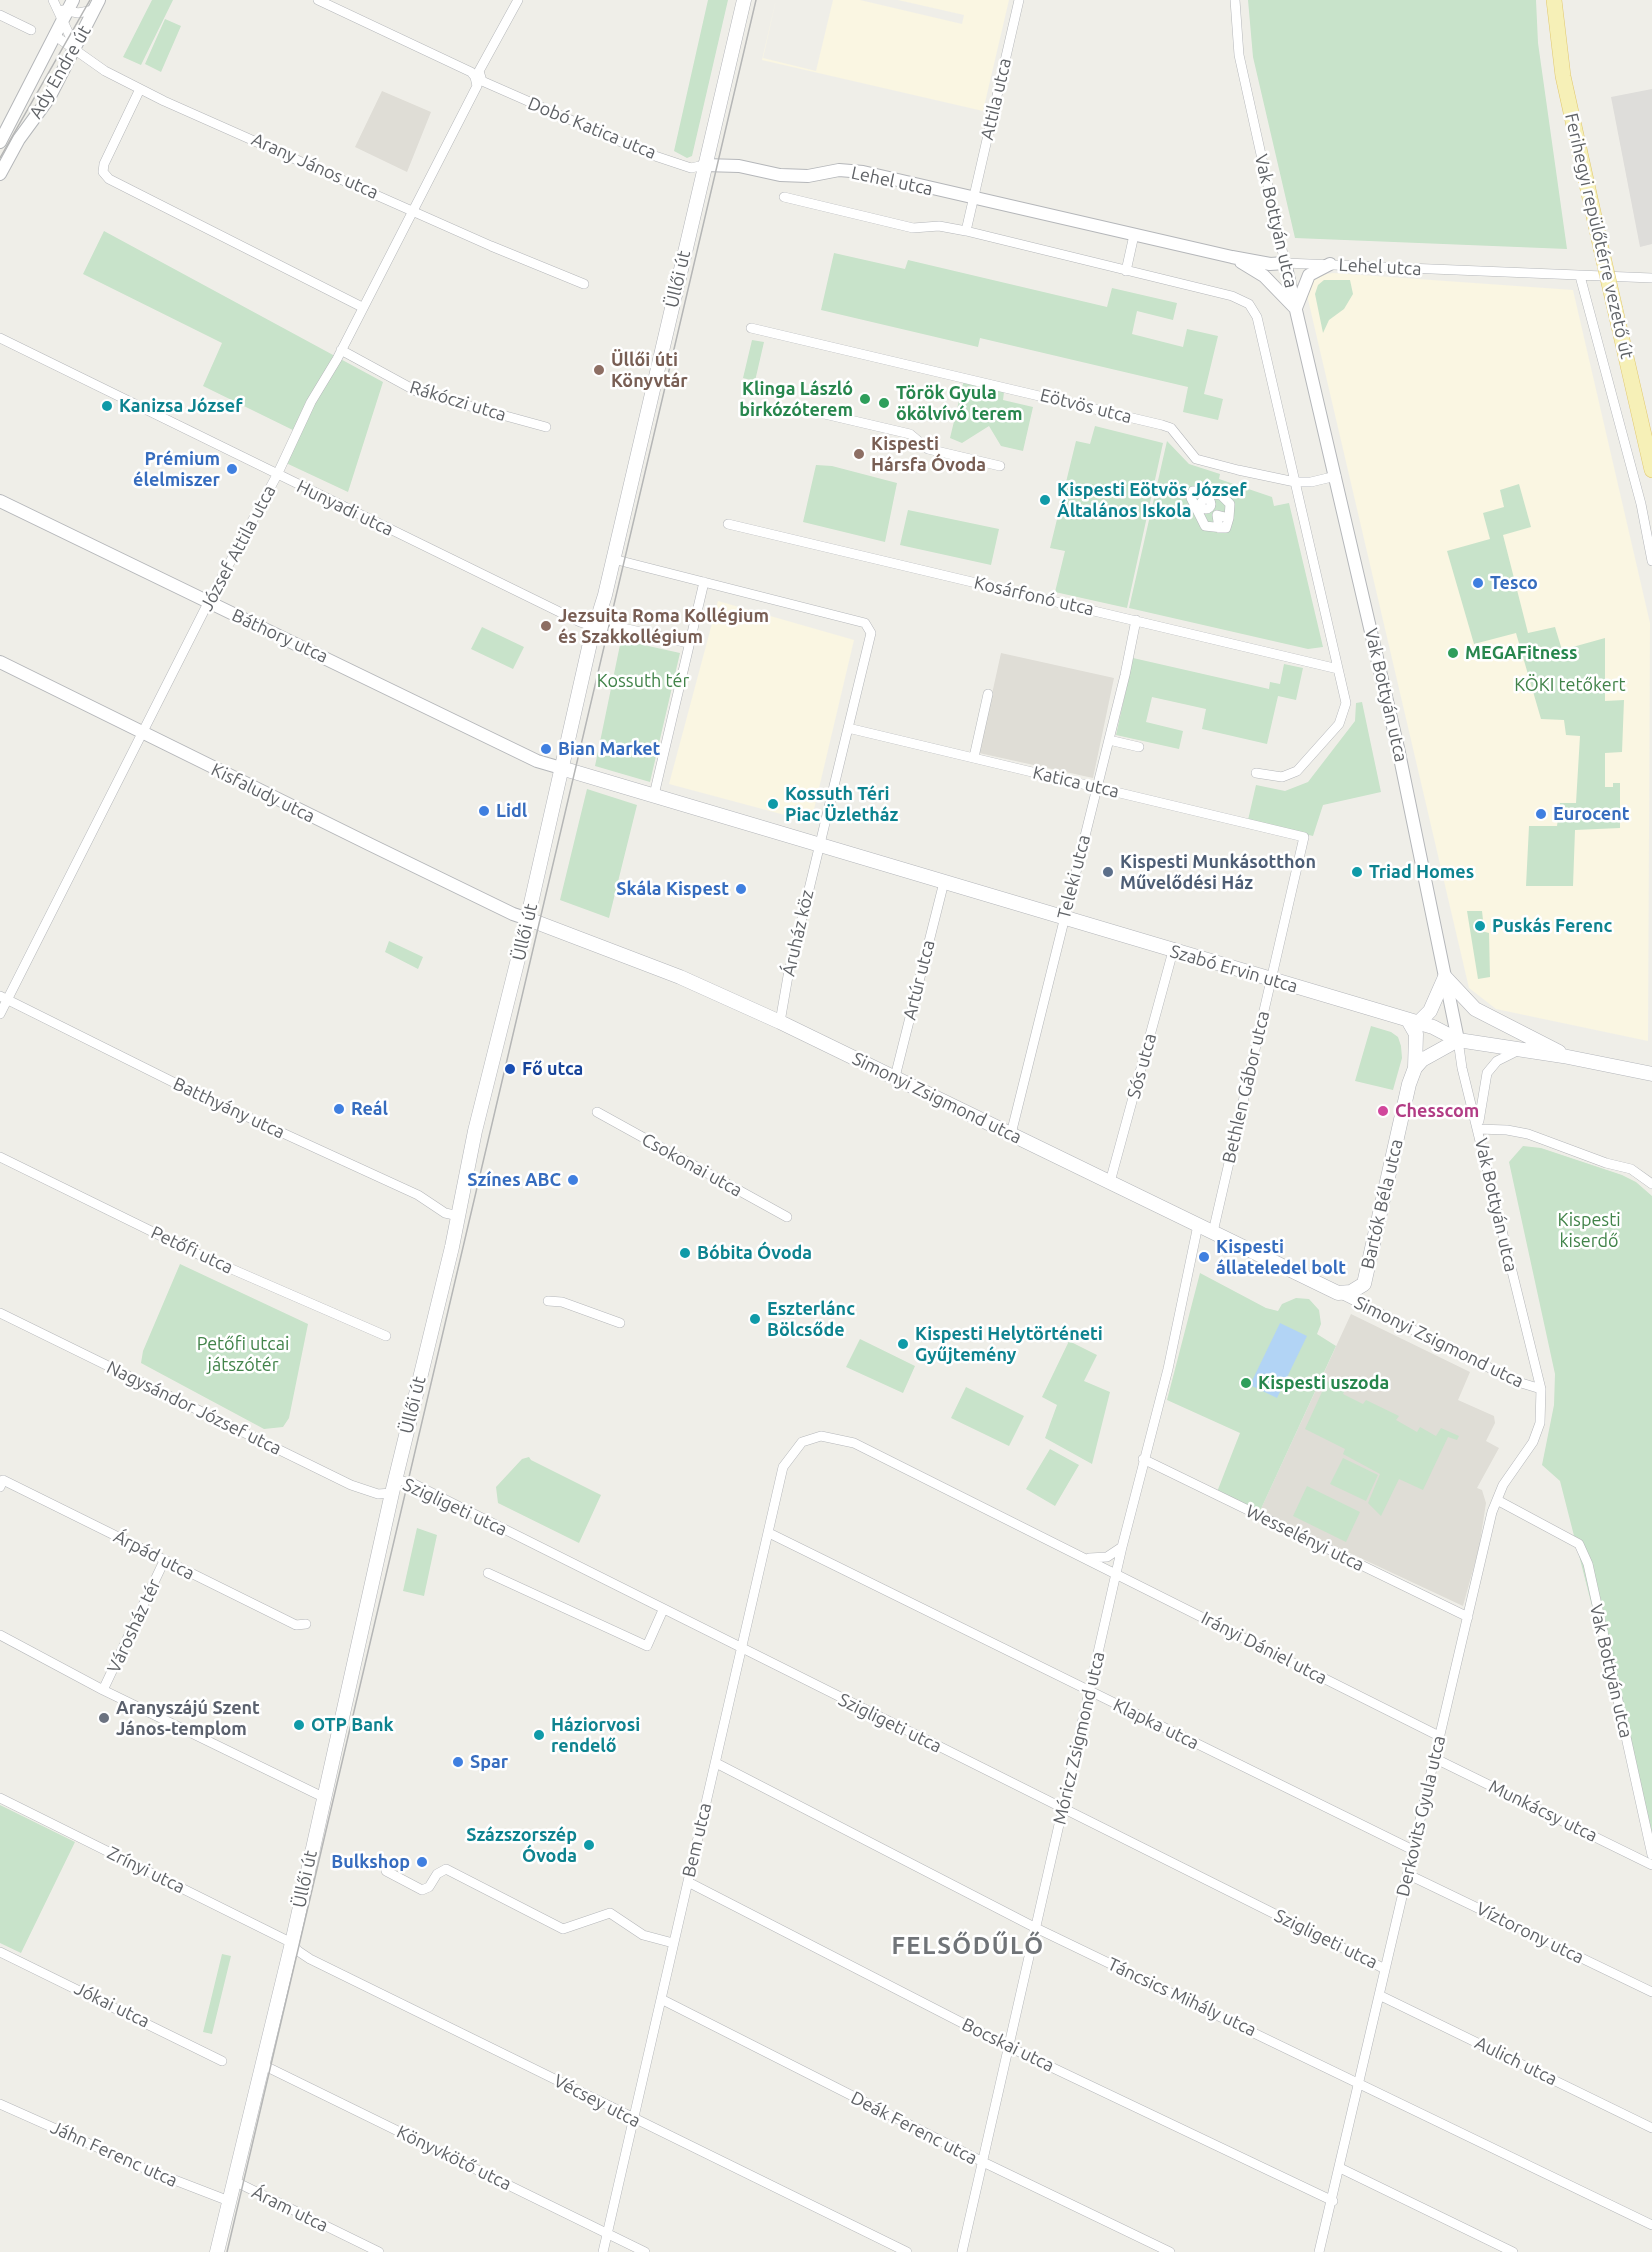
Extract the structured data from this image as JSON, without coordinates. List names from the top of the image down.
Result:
{
  "streets": {
    "main road": [
      "Ferihegyi repülőtérre vezető út",
      "Üllői út",
      "Szabó Ervin utca",
      "Simonyi Zsigmond utca",
      "Bartók Béla utca"
    ],
    "street": [
      "Ady Endre út",
      "Attila utca",
      "Dobó Katica utca",
      "Arany János utca",
      "Lehel utca",
      "Vak Bottyán utca",
      "Rákóczi utca",
      "Eötvös utca",
      "Hunyadi utca",
      "József Attila utca",
      "Kosárfonó utca",
      "Báthory utca",
      "Katica utca",
      "Kisfaludy utca",
      "Teleki utca",
      "Áruház köz",
      "Artúr utca",
      "Sós utca",
      "Bethlen Gábor utca",
      "Batthyány utca",
      "Csokonai utca",
      "Petőfi utca",
      "Nagysándor József utca",
      "Szigligeti utca",
      "Wesselényi utca",
      "Árpád utca",
      "Városház tér",
      "Irányi Dániel utca",
      "Klapka utca",
      "Móricz Zsigmond utca",
      "Munkácsy utca",
      "Derkovits Gyula utca",
      "Bem utca",
      "Zrínyi utca",
      "Víztorony utca",
      "Táncsics Mihály utca",
      "Jókai utca",
      "Bocskai utca",
      "Aulich utca",
      "Vécsey utca",
      "Deák Ferenc utca",
      "Jáhn Ferenc utca",
      "Könyvkötő utca",
      "Áram utca"
    ]
  },
  "crossings": [
    ["Ady Endre út", "Arany János utca"],
    ["Attila utca", "Lehel utca"],
    ["Dobó Katica utca", "Lehel utca"],
    ["Dobó Katica utca", "Üllői út"],
    ["Dobó Katica utca", "József Attila utca"],
    ["Arany János utca", "József Attila utca"],
    ["Lehel utca", "Vak Bottyán utca"],
    ["Lehel utca", "Üllői út"],
    ["Lehel utca", "Eötvös utca"],
    ["Vak Bottyán utca", "Eötvös utca"],
    ["Vak Bottyán utca", "Szabó Ervin utca"],
    ["Vak Bottyán utca", "Simonyi Zsigmond utca"],
    ["Vak Bottyán utca", "Derkovits Gyula utca"],
    ["Üllői út", "Hunyadi utca"],
    ["Üllői út", "Báthory utca"],
    ["Üllői út", "Kisfaludy utca"],
    ["Üllői út", "Simonyi Zsigmond utca"],
    ["Üllői út", "Batthyány utca"],
    ["Üllői út", "Nagysándor József utca"],
    ["Üllői út", "Szigligeti utca"],
    ["Üllői út", "Zrínyi utca"],
    ["Üllői út", "Vécsey utca"],
    ["Üllői út", "Jáhn Ferenc utca"],
    ["Üllői út", "Könyvkötő utca"],
    ["Üllői út", "Áram utca"],
    ["Rákóczi utca", "József Attila utca"],
    ["Hunyadi utca", "József Attila utca"],
    ["József Attila utca", "Báthory utca"],
    ["József Attila utca", "Kisfaludy utca"],
    ["József Attila utca", "Batthyány utca"],
    ["Kosárfonó utca", "Teleki utca"],
    ["Katica utca", "Teleki utca"],
    ["Katica utca", "Bethlen Gábor utca"],
    ["Kisfaludy utca", "Simonyi Zsigmond utca"],
    ["Teleki utca", "Szabó Ervin utca"],
    ["Teleki utca", "Simonyi Zsigmond utca"],
    ["Áruház köz", "Szabó Ervin utca"],
    ["Áruház köz", "Simonyi Zsigmond utca"],
    ["Szabó Ervin utca", "Artúr utca"],
    ["Szabó Ervin utca", "Sós utca"],
    ["Szabó Ervin utca", "Bethlen Gábor utca"],
    ["Szabó Ervin utca", "Bartók Béla utca"],
    ["Artúr utca", "Simonyi Zsigmond utca"],
    ["Sós utca", "Simonyi Zsigmond utca"],
    ["Bethlen Gábor utca", "Simonyi Zsigmond utca"],
    ["Simonyi Zsigmond utca", "Bartók Béla utca"],
    ["Simonyi Zsigmond utca", "Móricz Zsigmond utca"],
    ["Simonyi Zsigmond utca", "Derkovits Gyula utca"],
    ["Nagysándor József utca", "Szigligeti utca"],
    ["Szigligeti utca", "Móricz Zsigmond utca"],
    ["Szigligeti utca", "Derkovits Gyula utca"],
    ["Szigligeti utca", "Bem utca"],
    ["Wesselényi utca", "Móricz Zsigmond utca"],
    ["Wesselényi utca", "Derkovits Gyula utca"],
    ["Árpád utca", "Városház tér"],
    ["Irányi Dániel utca", "Móricz Zsigmond utca"],
    ["Irányi Dániel utca", "Derkovits Gyula utca"],
    ["Irányi Dániel utca", "Bem utca"],
    ["Klapka utca", "Móricz Zsigmond utca"],
    ["Klapka utca", "Derkovits Gyula utca"],
    ["Klapka utca", "Bem utca"],
    ["Móricz Zsigmond utca", "Táncsics Mihály utca"],
    ["Móricz Zsigmond utca", "Bocskai utca"],
    ["Móricz Zsigmond utca", "Deák Ferenc utca"],
    ["Munkácsy utca", "Derkovits Gyula utca"],
    ["Derkovits Gyula utca", "Víztorony utca"],
    ["Derkovits Gyula utca", "Táncsics Mihály utca"],
    ["Derkovits Gyula utca", "Bocskai utca"],
    ["Derkovits Gyula utca", "Aulich utca"],
    ["Bem utca", "Táncsics Mihály utca"],
    ["Bem utca", "Bocskai utca"],
    ["Bem utca", "Vécsey utca"],
    ["Bem utca", "Deák Ferenc utca"],
    ["Bem utca", "Könyvkötő utca"],
    ["Zrínyi utca", "Vécsey utca"]
  ],
  "districts": ["FELSŐDŰLŐ"],
  "parks": [
    "Kossuth tér",
    "KÖKI tetőkert",
    "Kispesti kiserdő",
    "Petőfi utcai játszótér"
  ],
  "places": [
    "Üllői úti Könyvtár",
    "Klinga László birkózóterem",
    "Török Gyula ökölvívó terem",
    "Kanizsa József",
    "Kispesti Hársfa Óvoda",
    "Prémium élelmiszer",
    "Kispesti Eötvös József Általános Iskola",
    "Tesco",
    "Jezsuita Roma Kollégium és Szakkollégium",
    "MEGAFitness",
    "Bian Market",
    "Kossuth Téri Piac Üzletház",
    "Lidl",
    "Eurocent",
    "Kispesti Munkásotthon Művelődési Ház",
    "Triad Homes",
    "Skála Kispest",
    "Puskás Ferenc",
    "Fő utca",
    "Reál",
    "Chesscom",
    "Színes ABC",
    "Bóbita Óvoda",
    "Kispesti állateledel bolt",
    "Eszterlánc Bölcsőde",
    "Kispesti Helytörténeti Gyűjtemény",
    "Kispesti uszoda",
    "Aranyszájú Szent János-templom",
    "OTP Bank",
    "Háziorvosi rendelő",
    "Spar",
    "Százszorszép Óvoda",
    "Bulkshop"
  ]
}
